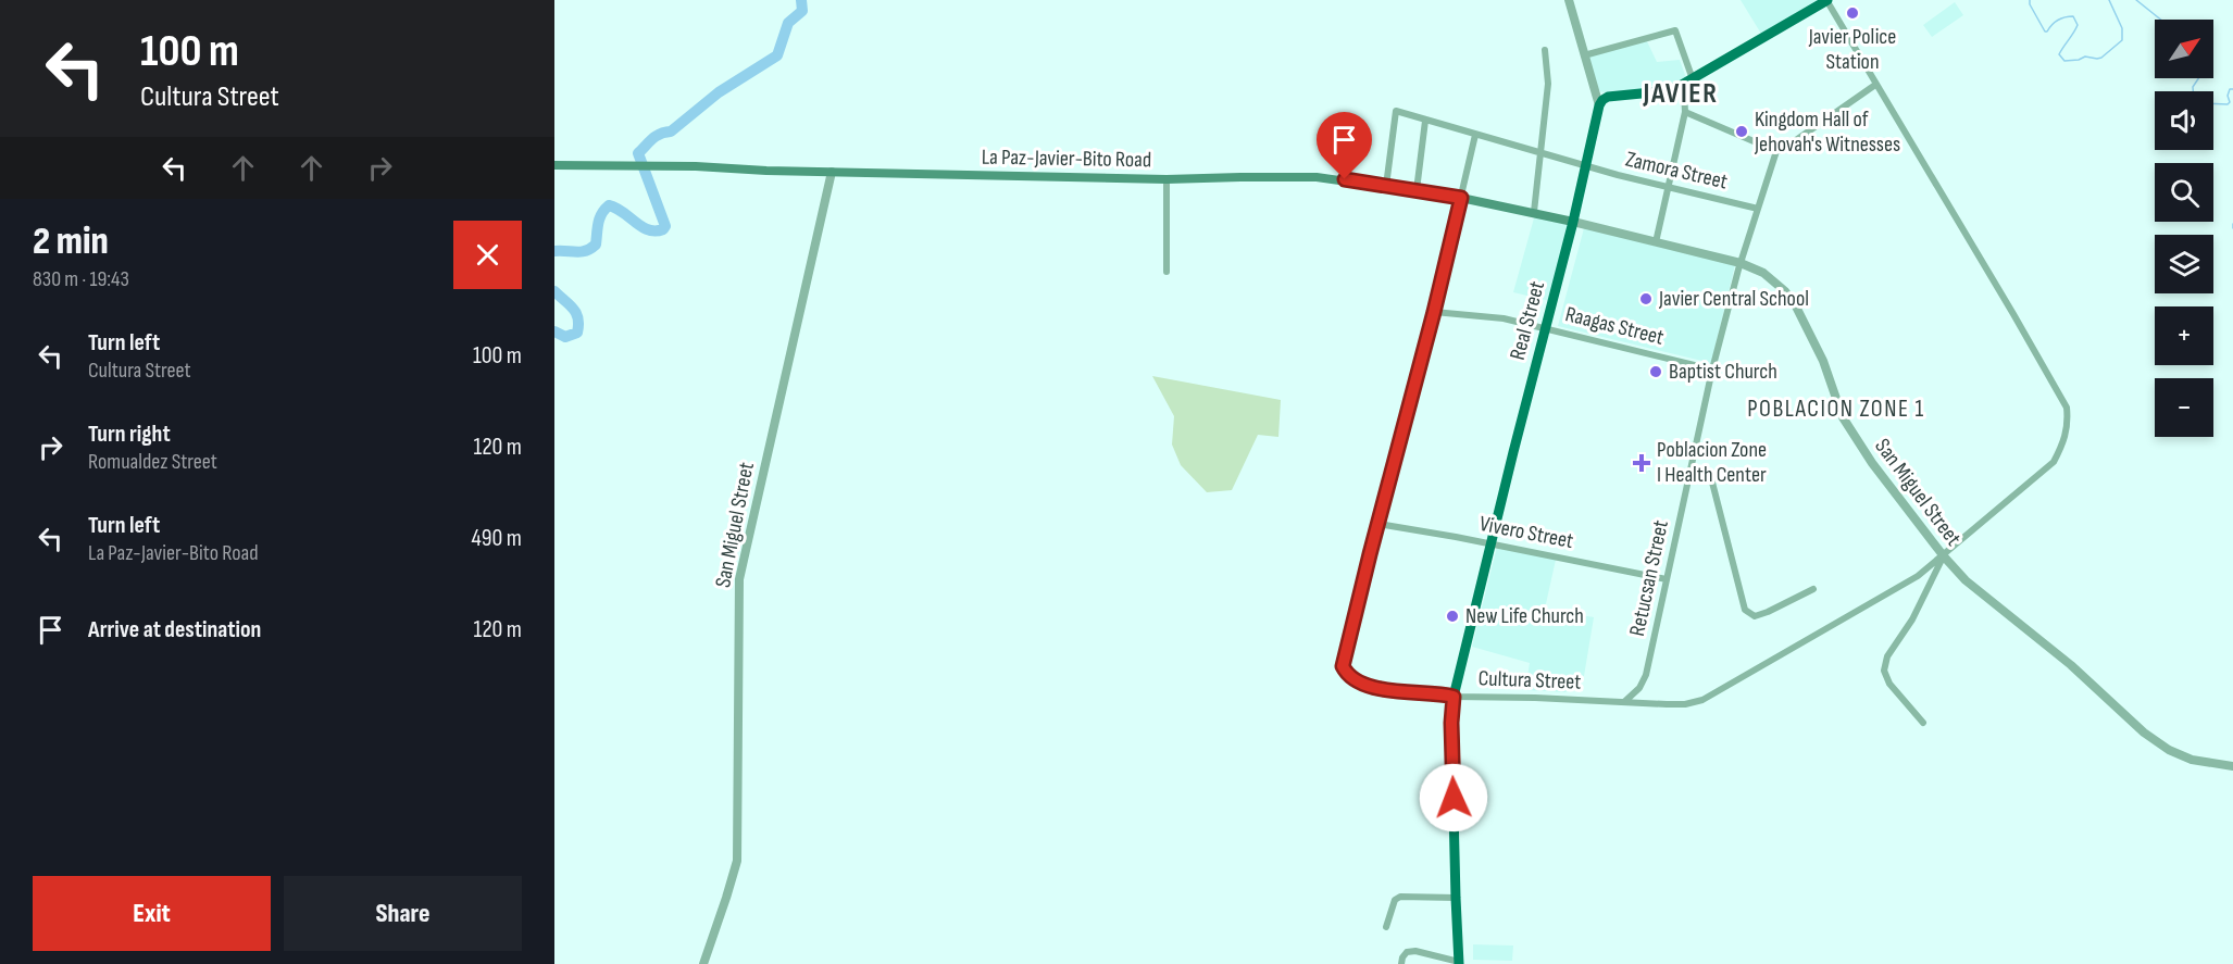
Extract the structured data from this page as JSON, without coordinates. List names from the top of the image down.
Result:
{
  "streets": {
    "main road": ["La Paz-Javier-Bito Road", "Real Street"],
    "street": [
      "Zamora Street",
      "Raagas Street",
      "San Miguel Street",
      "Vivero Street",
      "Retucsan Street",
      "Cultura Street"
    ]
  },
  "crossings": [
    ["La Paz-Javier-Bito Road", "Real Street"],
    ["La Paz-Javier-Bito Road", "San Miguel Street"],
    ["Zamora Street", "Real Street"],
    ["Zamora Street", "Retucsan Street"],
    ["Real Street", "Raagas Street"],
    ["Real Street", "San Miguel Street"],
    ["Real Street", "Vivero Street"],
    ["Real Street", "Cultura Street"],
    ["Raagas Street", "Retucsan Street"],
    ["San Miguel Street", "Retucsan Street"],
    ["San Miguel Street", "Cultura Street"],
    ["Vivero Street", "Retucsan Street"],
    ["Vivero Street", "Cultura Street"],
    ["Retucsan Street", "Cultura Street"]
  ],
  "districts": ["JAVIER", "POBLACION ZONE 1"],
  "places": {
    "other": [
      "Javier Police Station",
      "Kingdom Hall of Jehovah's Witnesses",
      "Javier Central School",
      "Baptist Church",
      "New Life Church"
    ],
    "health": ["Poblacion Zone I Health Center"]
  },
  "north": "top right",
  "page": {
    "turn": ["100 m", "Cultura Street"],
    "map_buttons": ["+", "−"],
    "heading": ["2 min", "830 m · 19:43"],
    "list": [
      {
        "name": "Turn left",
        "note": "Cultura Street",
        "value": "100 m"
      },
      {
        "name": "Turn right",
        "note": "Romualdez Street",
        "value": "120 m"
      },
      {
        "name": "Turn left",
        "note": "La Paz-Javier-Bito Road",
        "value": "490 m"
      },
      {
        "name": "Arrive at destination",
        "value": "120 m"
      }
    ],
    "buttons": ["Exit", "Share"]
  }
}
